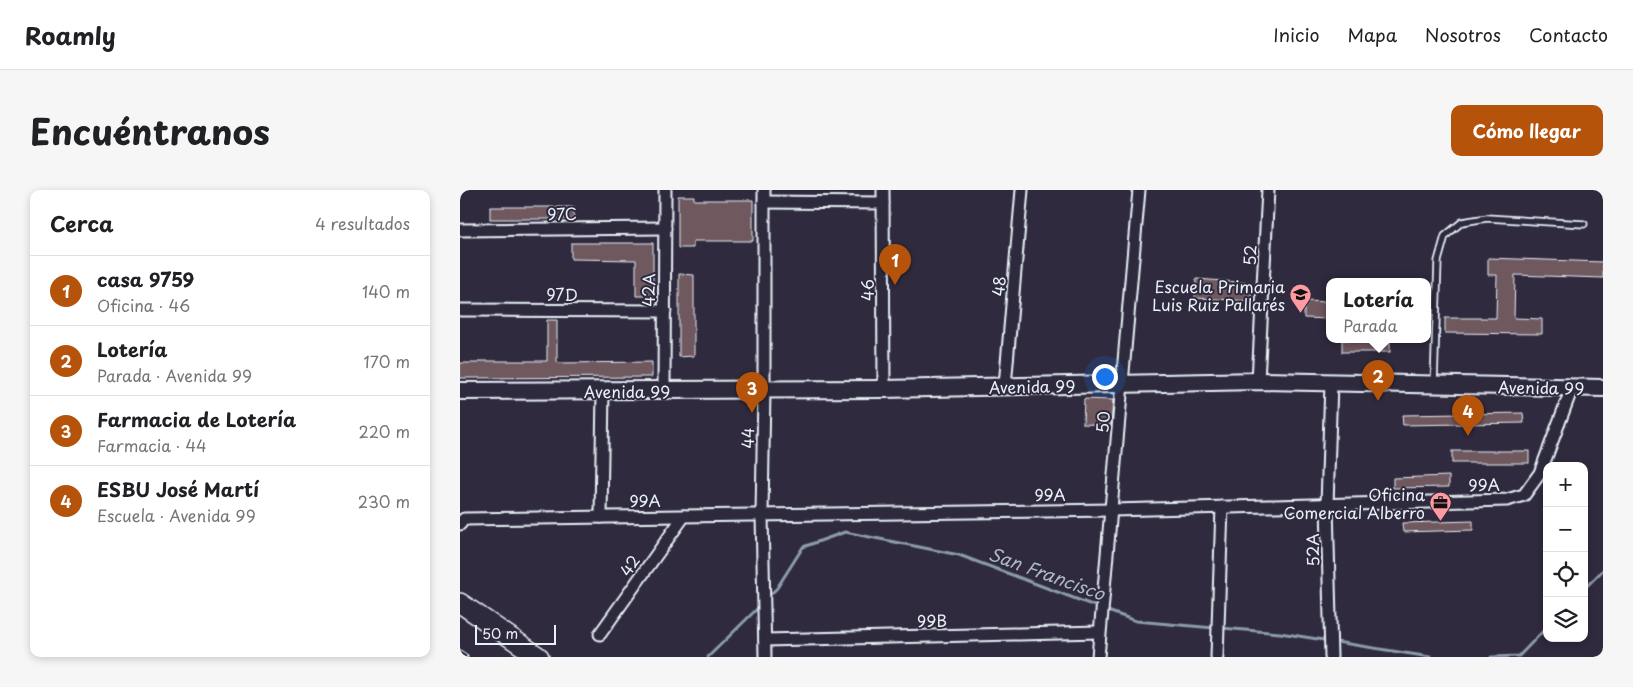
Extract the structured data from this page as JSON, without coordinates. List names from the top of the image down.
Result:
{
  "streets": {
    "street": [
      "97C",
      "52",
      "48",
      "42A",
      "46",
      "97D",
      "Avenida 99",
      "50",
      "44",
      "99A",
      "52A",
      "42",
      "99B"
    ]
  },
  "crossings": [
    ["97C", "42A"],
    ["52", "Avenida 99"],
    ["48", "Avenida 99"],
    ["42A", "97D"],
    ["42A", "Avenida 99"],
    ["46", "Avenida 99"],
    ["Avenida 99", "50"],
    ["Avenida 99", "44"],
    ["Avenida 99", "99A"],
    ["Avenida 99", "52A"],
    ["50", "99A"],
    ["50", "99B"],
    ["44", "99A"],
    ["44", "99B"],
    ["99A", "52A"],
    ["99A", "42"]
  ],
  "water": ["San Francisco"],
  "places": {
    "school or university": ["Escuela Primaria Luis Ruiz Pallarés"],
    "office": ["Oficina Comercial Alberro"]
  },
  "scale_bar": "50 m",
  "page": {
    "header": "Roamly",
    "nav": [
      "Inicio",
      "Mapa",
      "Nosotros",
      "Contacto"
    ],
    "title": "Encuéntranos",
    "buttons": "Cómo llegar",
    "heading": ["Cerca", "4 resultados"],
    "pins": [
      "1",
      "2",
      "3",
      "4"
    ],
    "list": [
      {
        "mark": "1",
        "name": "casa 9759",
        "note": "Oficina · 46",
        "value": "140 m"
      },
      {
        "mark": "2",
        "name": "Lotería",
        "note": "Parada · Avenida 99",
        "value": "170 m"
      },
      {
        "mark": "3",
        "name": "Farmacia de Lotería",
        "note": "Farmacia · 44",
        "value": "220 m"
      },
      {
        "mark": "4",
        "name": "ESBU José Martí",
        "note": "Escuela · Avenida 99",
        "value": "230 m"
      }
    ],
    "popup": ["Lotería", "Parada"],
    "map_buttons": ["+", "−"],
    "scale": "50 m"
  }
}
